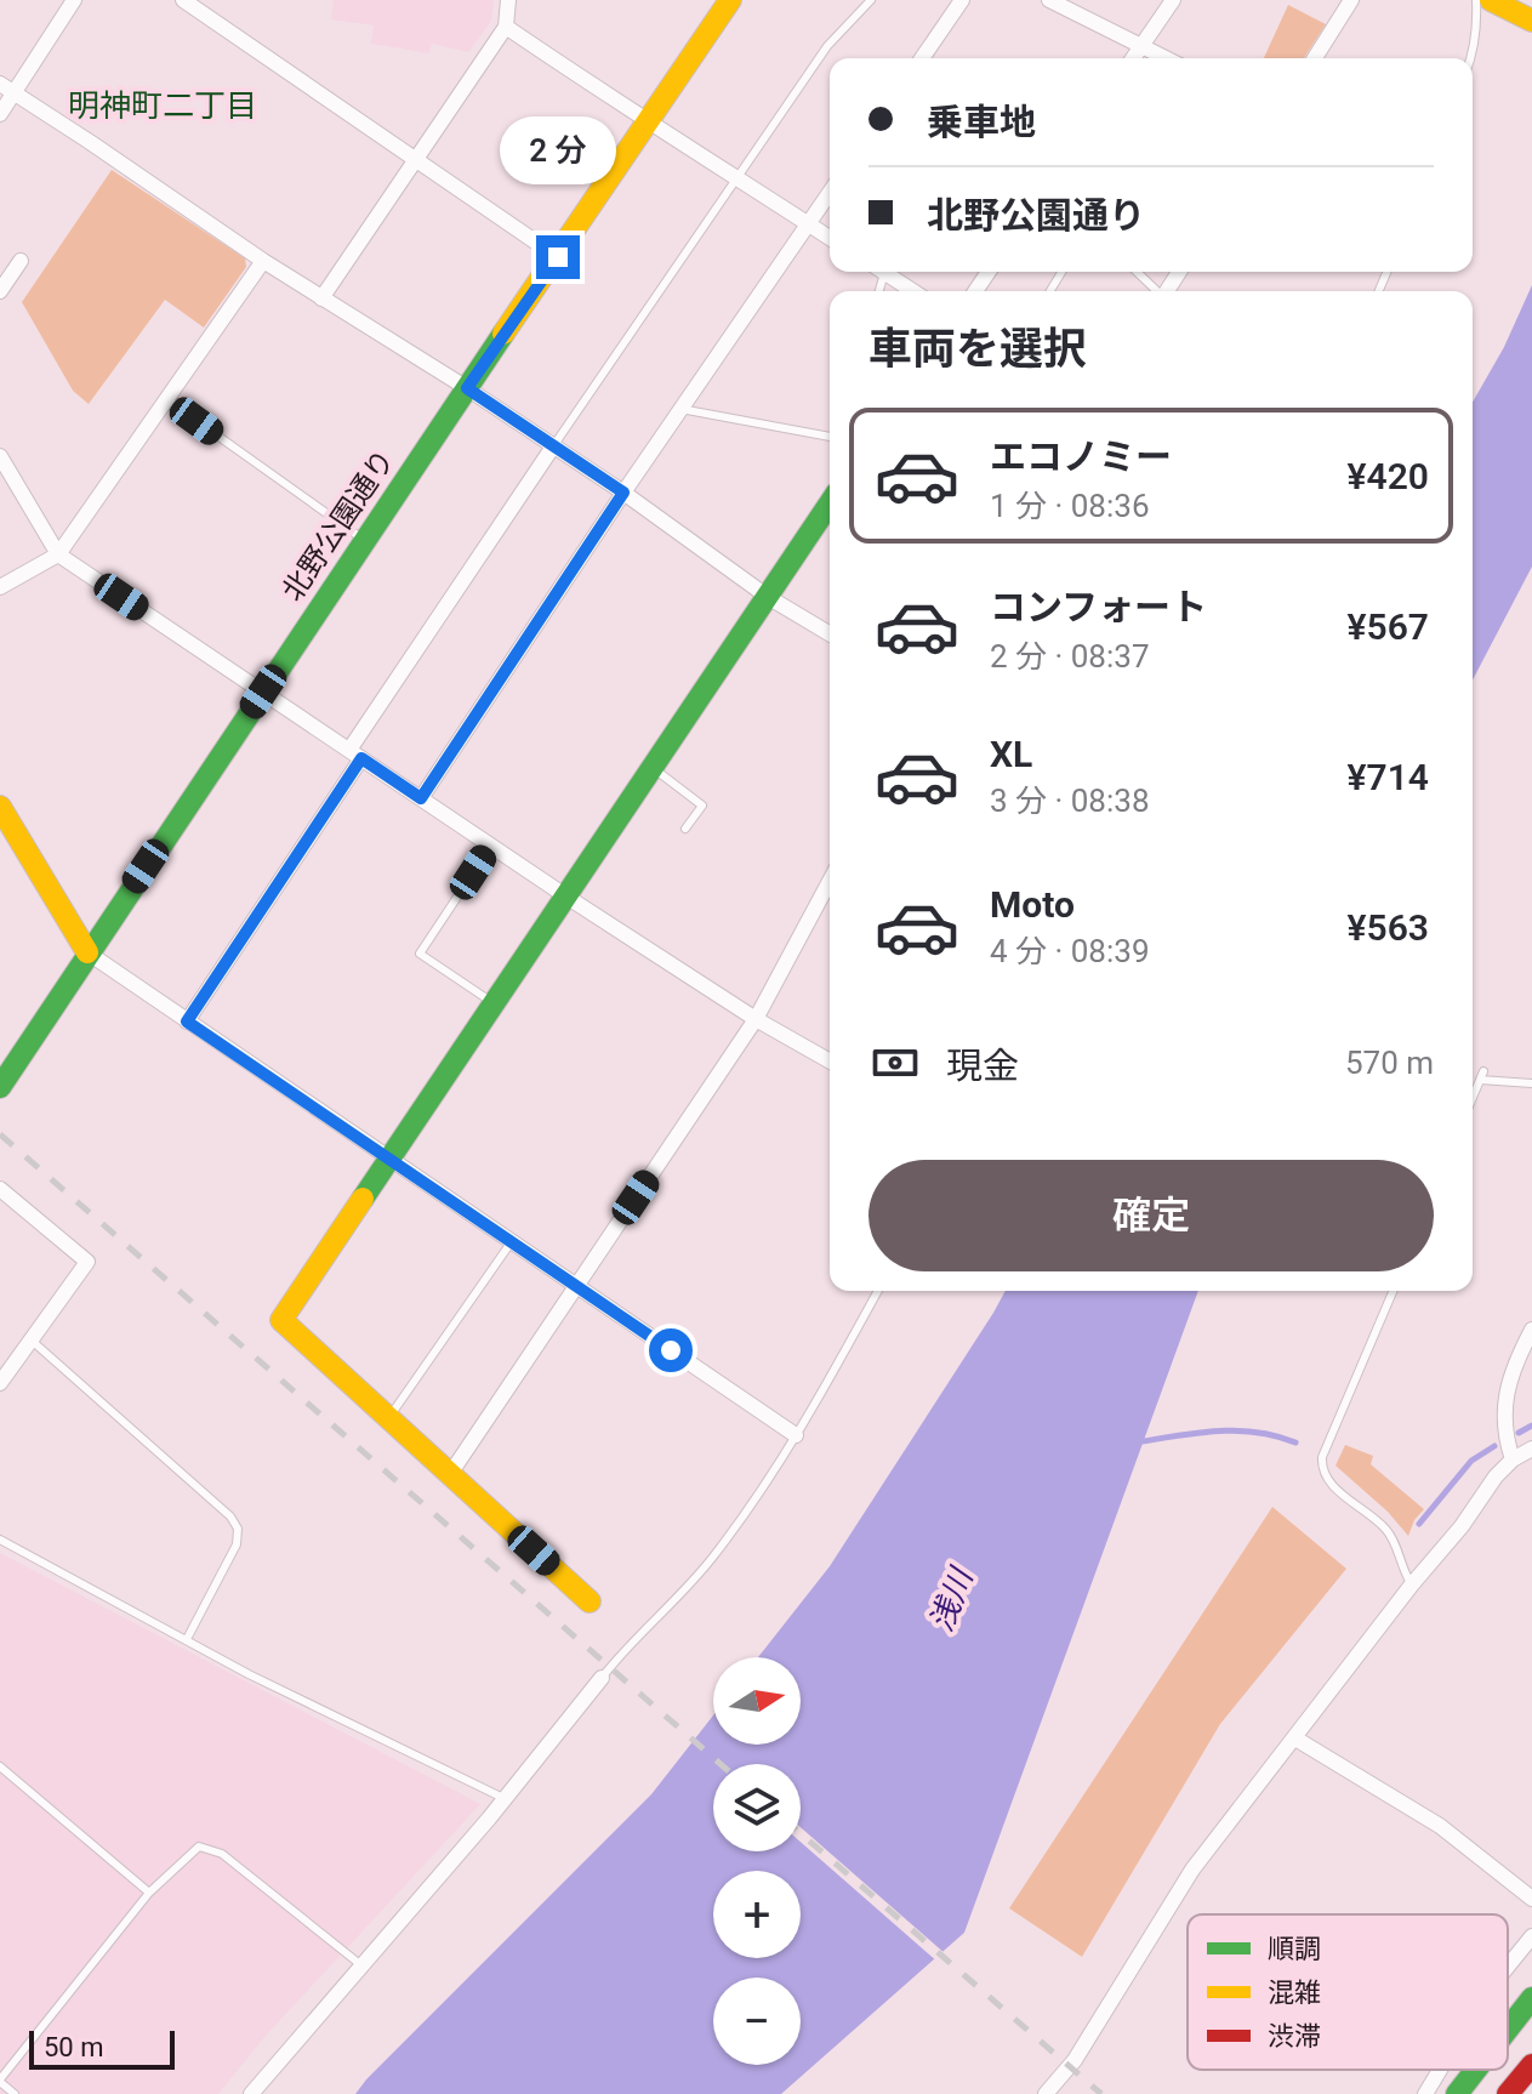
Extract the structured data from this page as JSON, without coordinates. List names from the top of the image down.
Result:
{
  "streets": {
    "main road": ["北野公園通り"]
  },
  "districts": ["明神町二丁目"],
  "water": ["浅川"],
  "legend": ["順調", "混雑", "渋滞"],
  "scale_bar": "50 m",
  "north": "right",
  "page": {
    "banner": ["乗車地", "北野公園通り"],
    "bubble": "2 分",
    "heading": "車両を選択",
    "list": [
      {
        "name": "エコノミー",
        "note": "1 分 · 08:36",
        "value": "¥420"
      },
      {
        "name": "コンフォート",
        "note": "2 分 · 08:37",
        "value": "¥567"
      },
      {
        "name": "XL",
        "note": "3 分 · 08:38",
        "value": "¥714"
      },
      {
        "name": "Moto",
        "note": "4 分 · 08:39",
        "value": "¥563"
      }
    ],
    "pay": ["現金", "570 m"],
    "buttons": "確定",
    "map_buttons": ["+", "−"],
    "scale": "50 m"
  }
}
